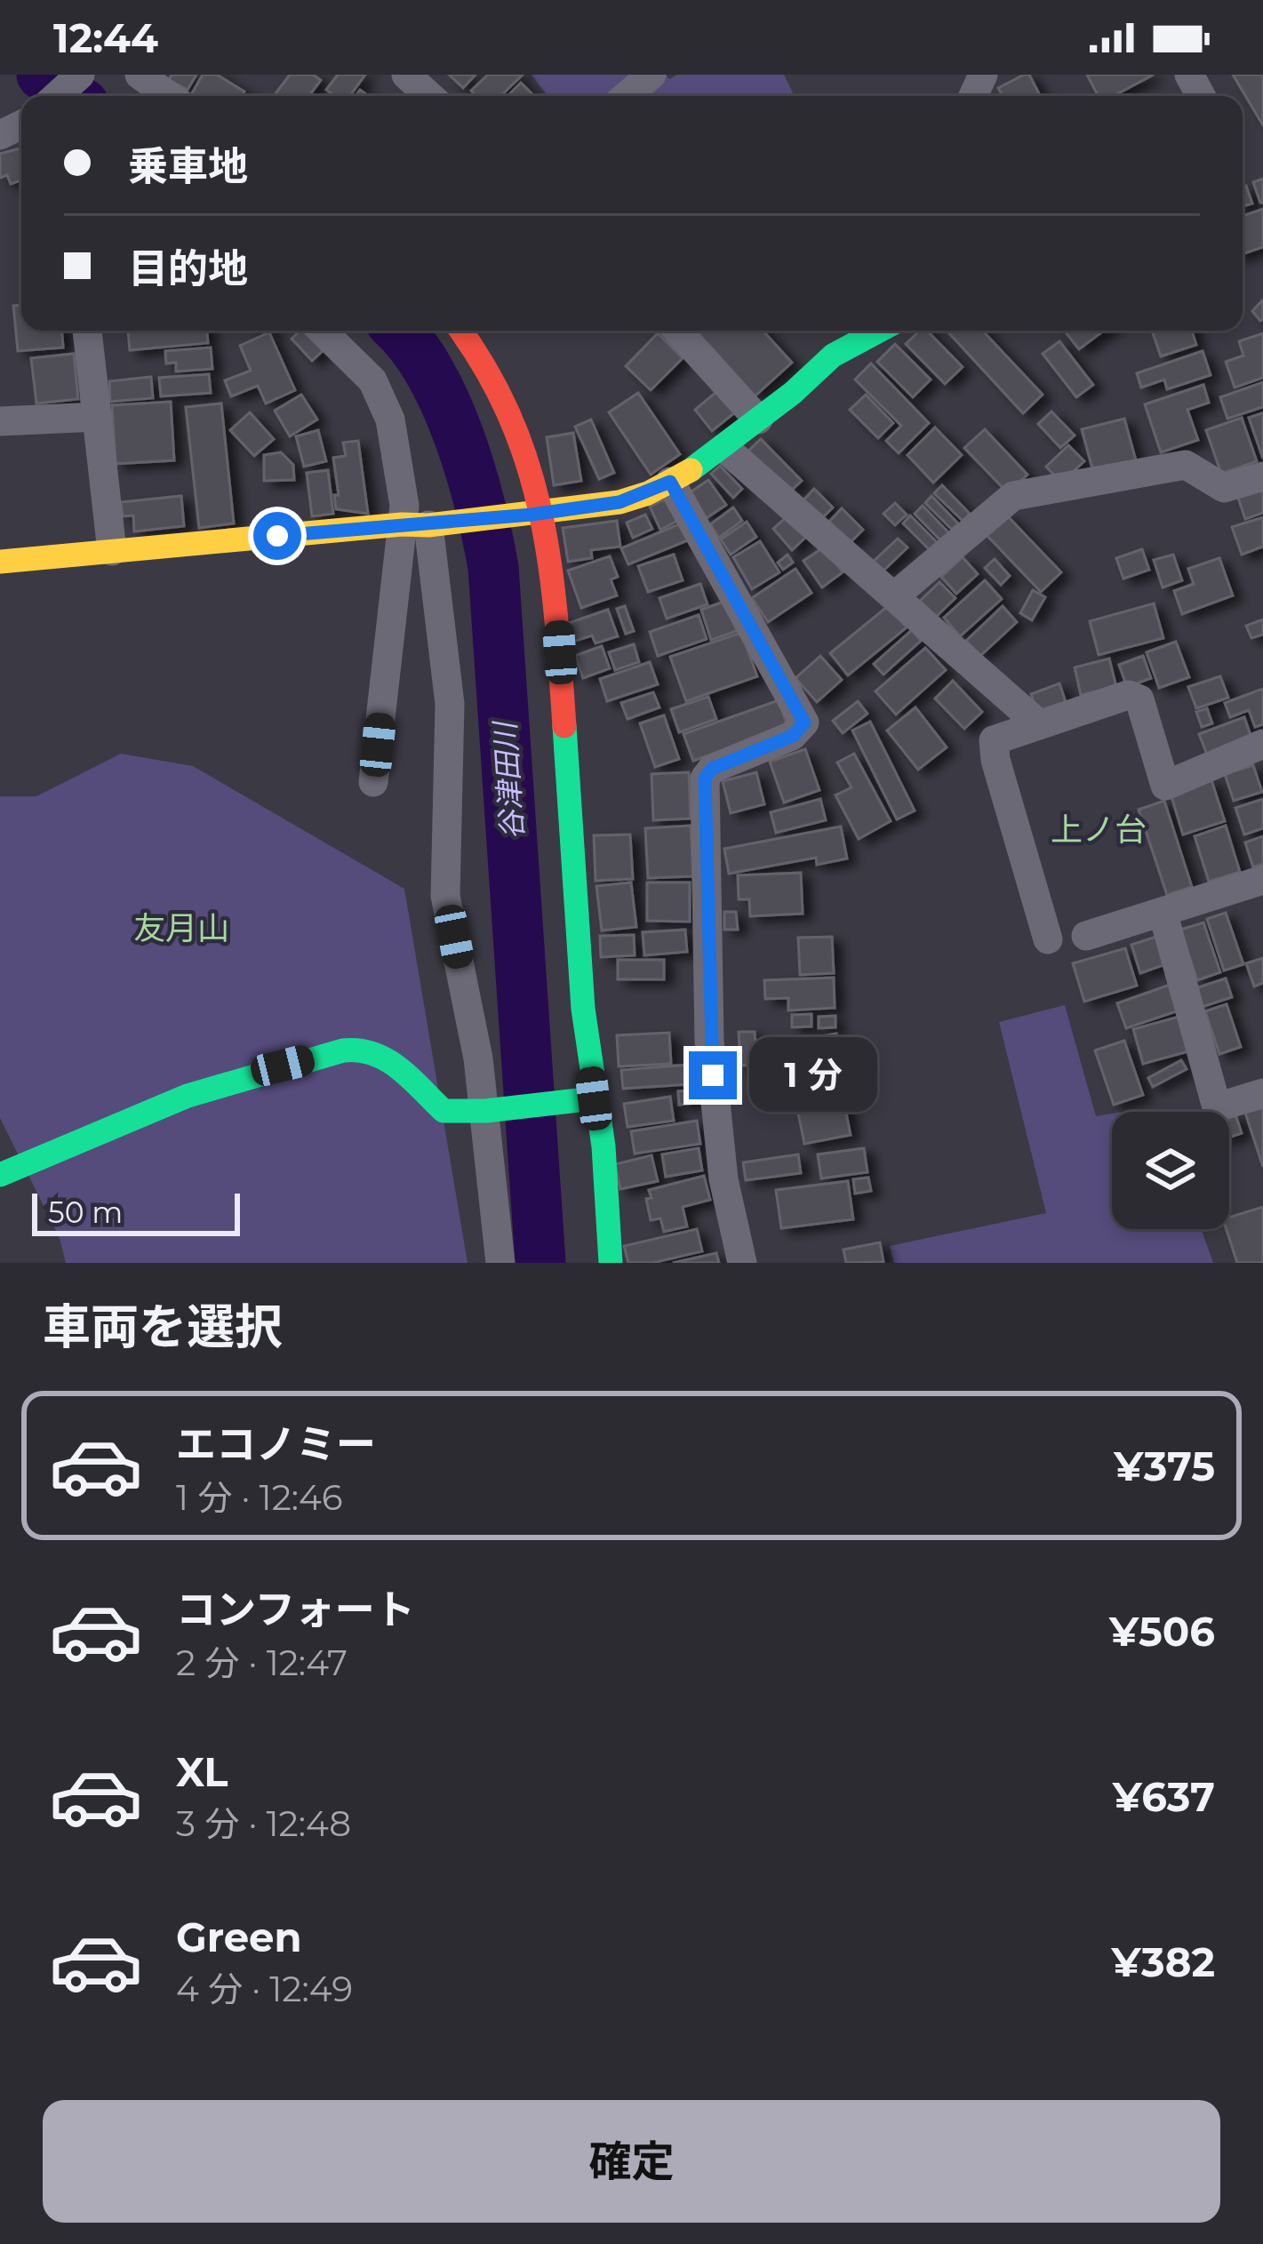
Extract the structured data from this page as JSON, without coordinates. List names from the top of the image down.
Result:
{
  "districts": ["上ノ台", "友月山"],
  "water": ["谷津田川"],
  "scale_bar": "50 m",
  "page": {
    "status": "12:44",
    "banner": ["乗車地", "目的地"],
    "bubble": "1 分",
    "scale": "50 m",
    "heading": "車両を選択",
    "list": [
      {
        "name": "エコノミー",
        "note": "1 分 · 12:46",
        "value": "¥375"
      },
      {
        "name": "コンフォート",
        "note": "2 分 · 12:47",
        "value": "¥506"
      },
      {
        "name": "XL",
        "note": "3 分 · 12:48",
        "value": "¥637"
      },
      {
        "name": "Green",
        "note": "4 分 · 12:49",
        "value": "¥382"
      }
    ],
    "buttons": "確定"
  }
}
